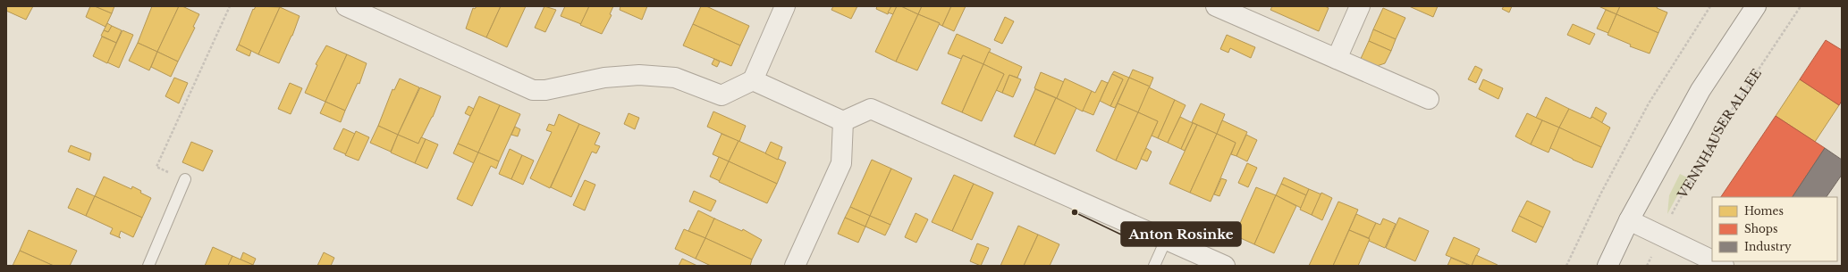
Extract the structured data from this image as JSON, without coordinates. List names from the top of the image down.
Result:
{
  "streets": {
    "path": ["VENNHAUSER ALLEE"]
  },
  "places": ["Anton Rosinke"],
  "legend": ["Homes", "Shops", "Industry"]
}
